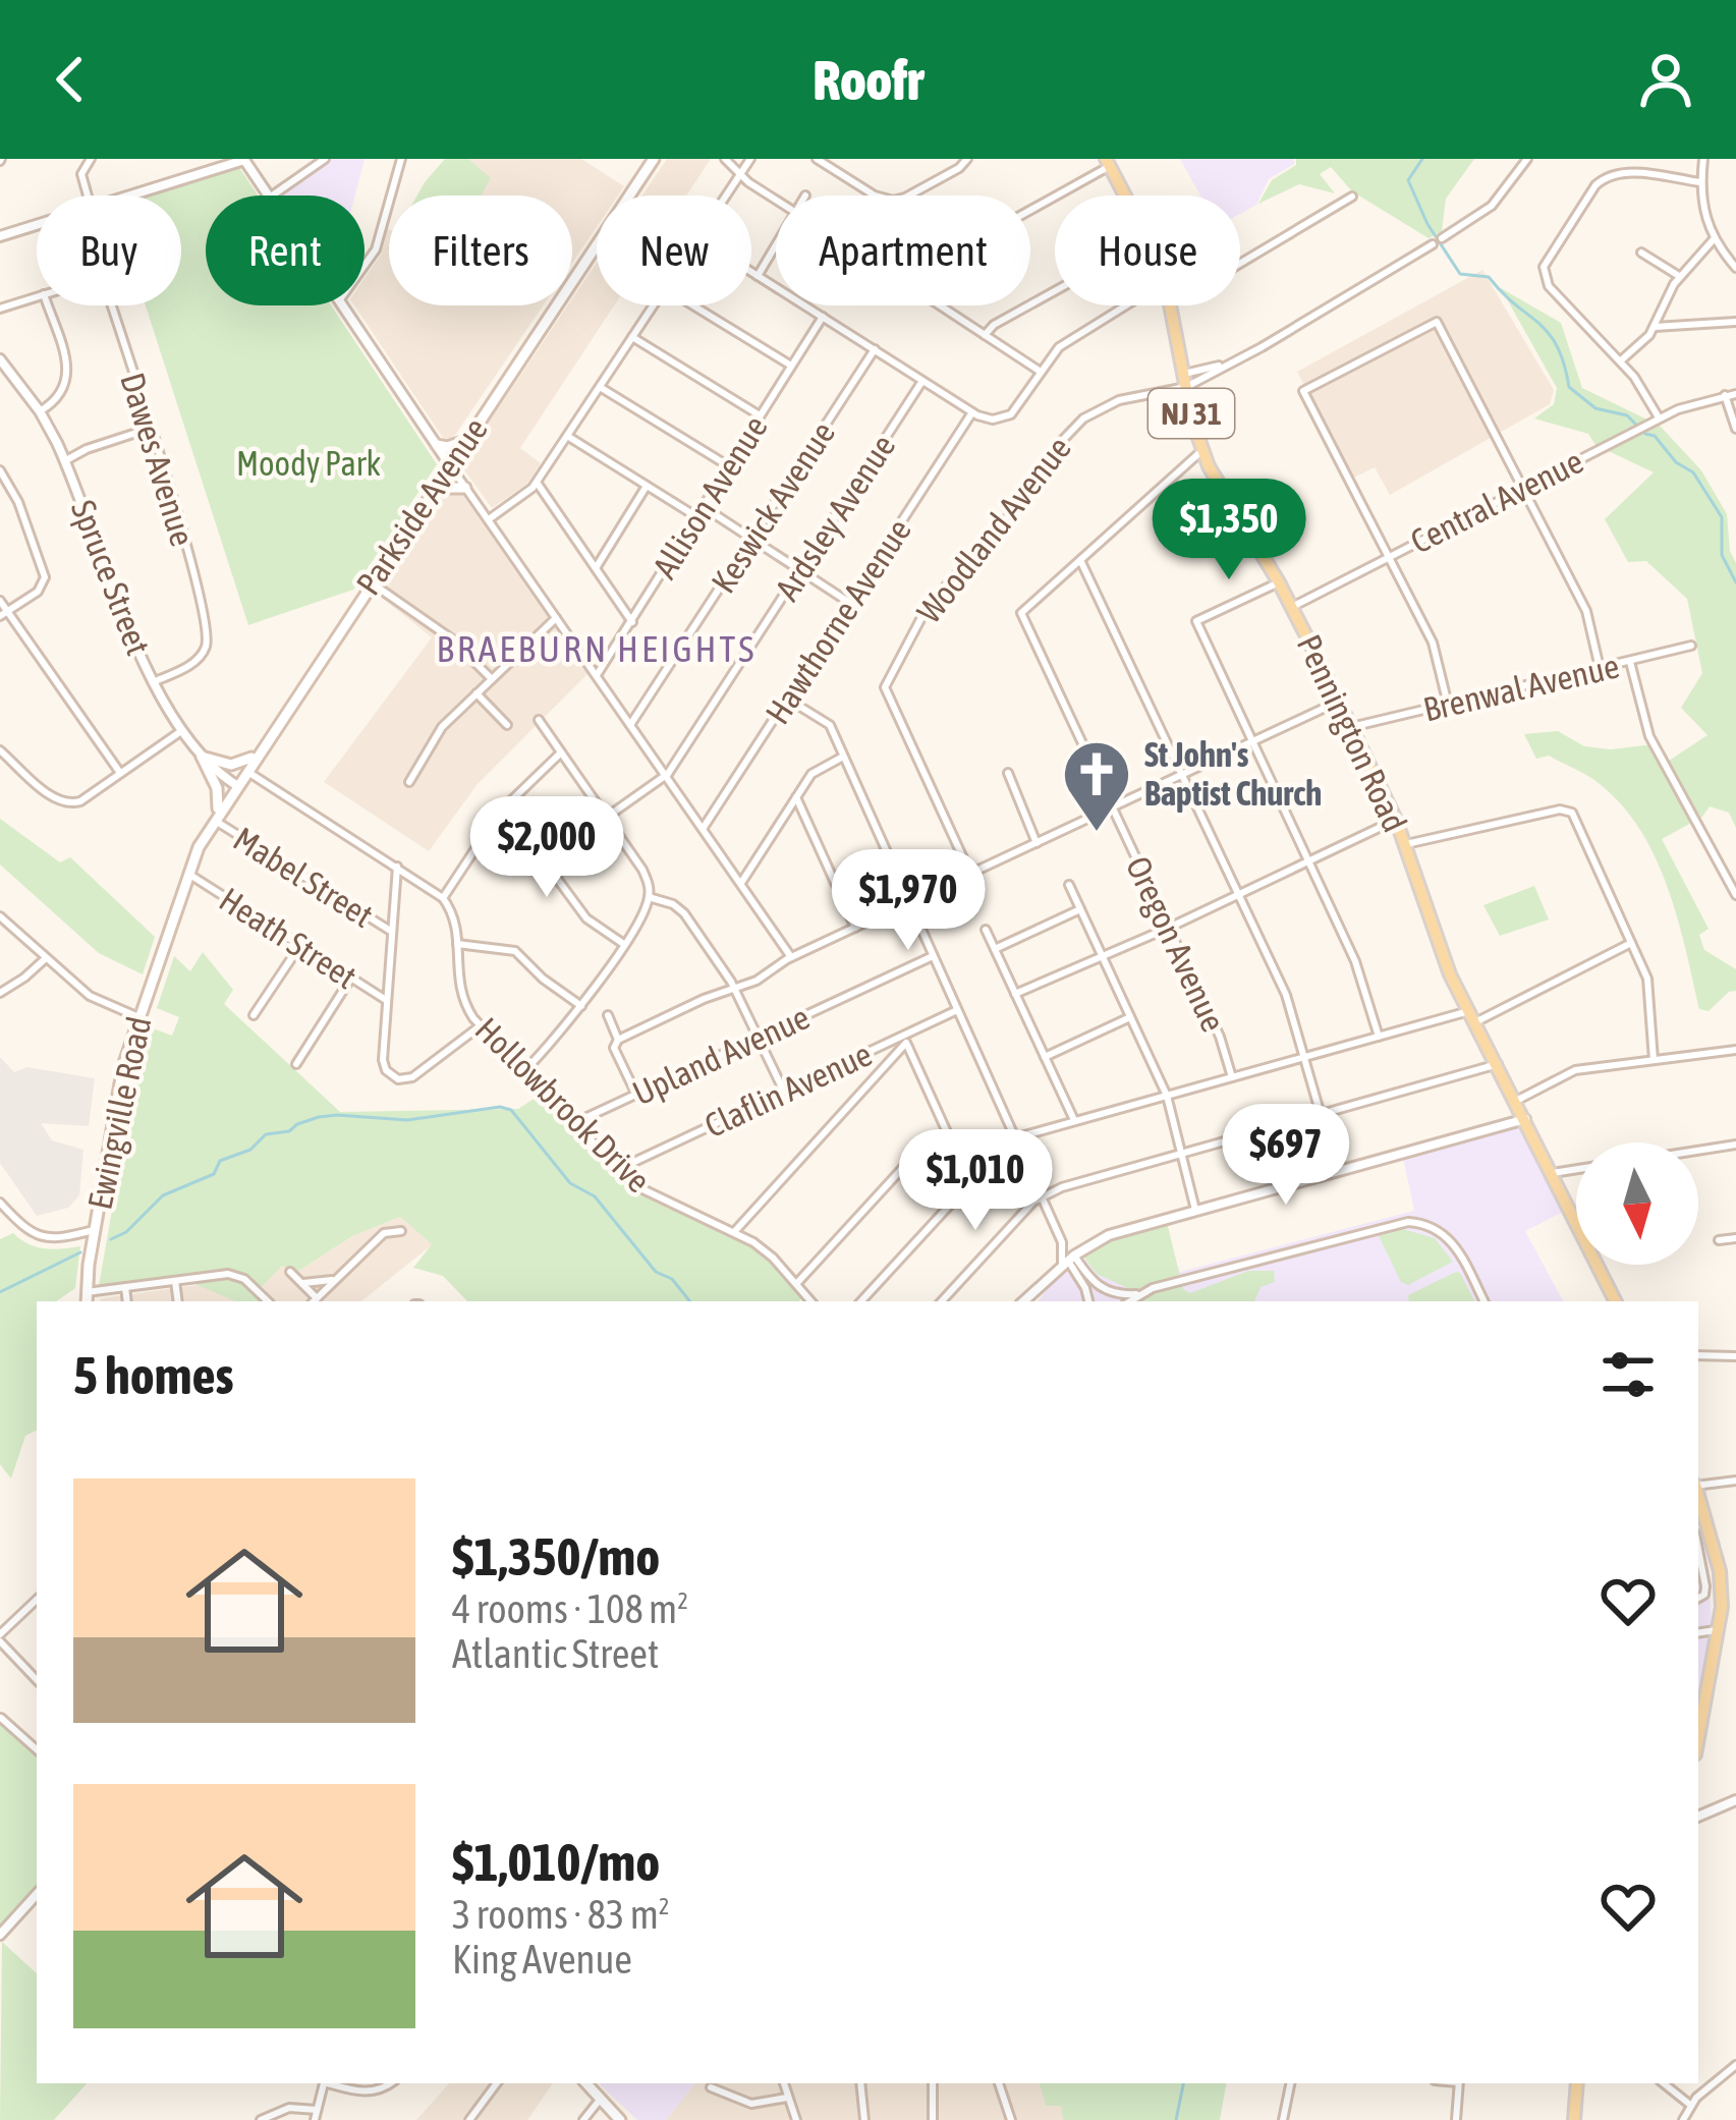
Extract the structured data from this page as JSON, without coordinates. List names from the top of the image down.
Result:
{
  "streets": {
    "main road": [
      "NJ 31",
      "Parkside Avenue",
      "Pennington Road",
      "Ewingville Road"
    ],
    "street": [
      "Dawes Avenue",
      "Allison Avenue",
      "Central Avenue",
      "Keswick Avenue",
      "Ardsley Avenue",
      "Woodland Avenue",
      "Spruce Street",
      "Hawthorne Avenue",
      "Brenwal Avenue",
      "Mabel Street",
      "Heath Street",
      "Oregon Avenue",
      "Upland Avenue",
      "Claflin Avenue",
      "Hollowbrook Drive"
    ]
  },
  "crossings": [
    ["Dawes Avenue", "Spruce Street"],
    ["Central Avenue", "Pennington Road"],
    ["Parkside Avenue", "Spruce Street"],
    ["Parkside Avenue", "Mabel Street"],
    ["Parkside Avenue", "Ewingville Road"],
    ["Woodland Avenue", "Pennington Road"],
    ["Brenwal Avenue", "Pennington Road"],
    ["Heath Street", "Ewingville Road"],
    ["Upland Avenue", "Hollowbrook Drive"],
    ["Claflin Avenue", "Hollowbrook Drive"]
  ],
  "districts": ["BRAEBURN HEIGHTS"],
  "parks": ["Moody Park"],
  "places": {
    "church": ["St John's Baptist Church"]
  },
  "north": "bottom",
  "page": {
    "header": "Roofr",
    "chip": [
      "Buy",
      "Rent",
      "Filters",
      "New",
      "Apartment",
      "House"
    ],
    "price": [
      "$1,350",
      "$2,000",
      "$1,970",
      "$697",
      "$1,010"
    ],
    "heading": "5 homes",
    "list": [
      {
        "name": "$1,350/mo",
        "note": "4 rooms · 108 m² · Atlantic Street"
      },
      {
        "name": "$1,010/mo",
        "note": "3 rooms · 83 m² · King Avenue"
      }
    ]
  }
}
